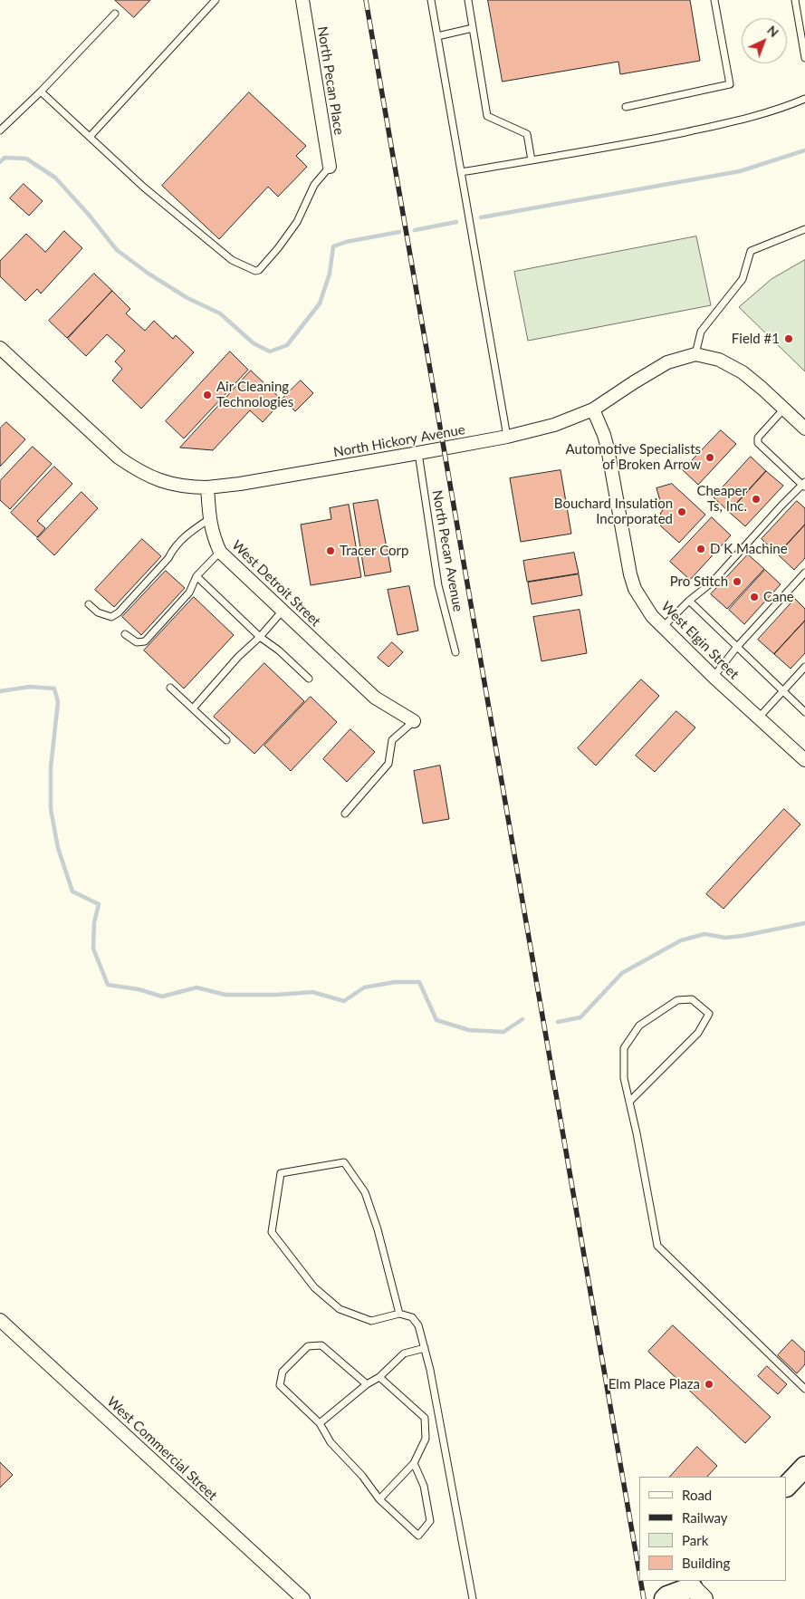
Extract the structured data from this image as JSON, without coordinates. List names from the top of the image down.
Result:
{
  "streets": {
    "street": [
      "North Pecan Place",
      "North Hickory Avenue",
      "West Detroit Street",
      "West Elgin Street",
      "West Commercial Street"
    ],
    "lane": ["North Pecan Avenue"]
  },
  "crossings": [
    ["North Hickory Avenue", "North Pecan Avenue"],
    ["North Hickory Avenue", "West Detroit Street"],
    ["North Hickory Avenue", "West Elgin Street"]
  ],
  "places": [
    "Field #1",
    "Air Cleaning Technologies",
    "Automotive Specialists of Broken Arrow",
    "Cheaper Ts, Inc.",
    "Bouchard Insulation Incorporated",
    "D K Machine",
    "Tracer Corp",
    "Pro Stitch",
    "Cane",
    "Elm Place Plaza"
  ],
  "legend": [
    "Road",
    "Railway",
    "Park",
    "Building"
  ],
  "north": "top right"
}
